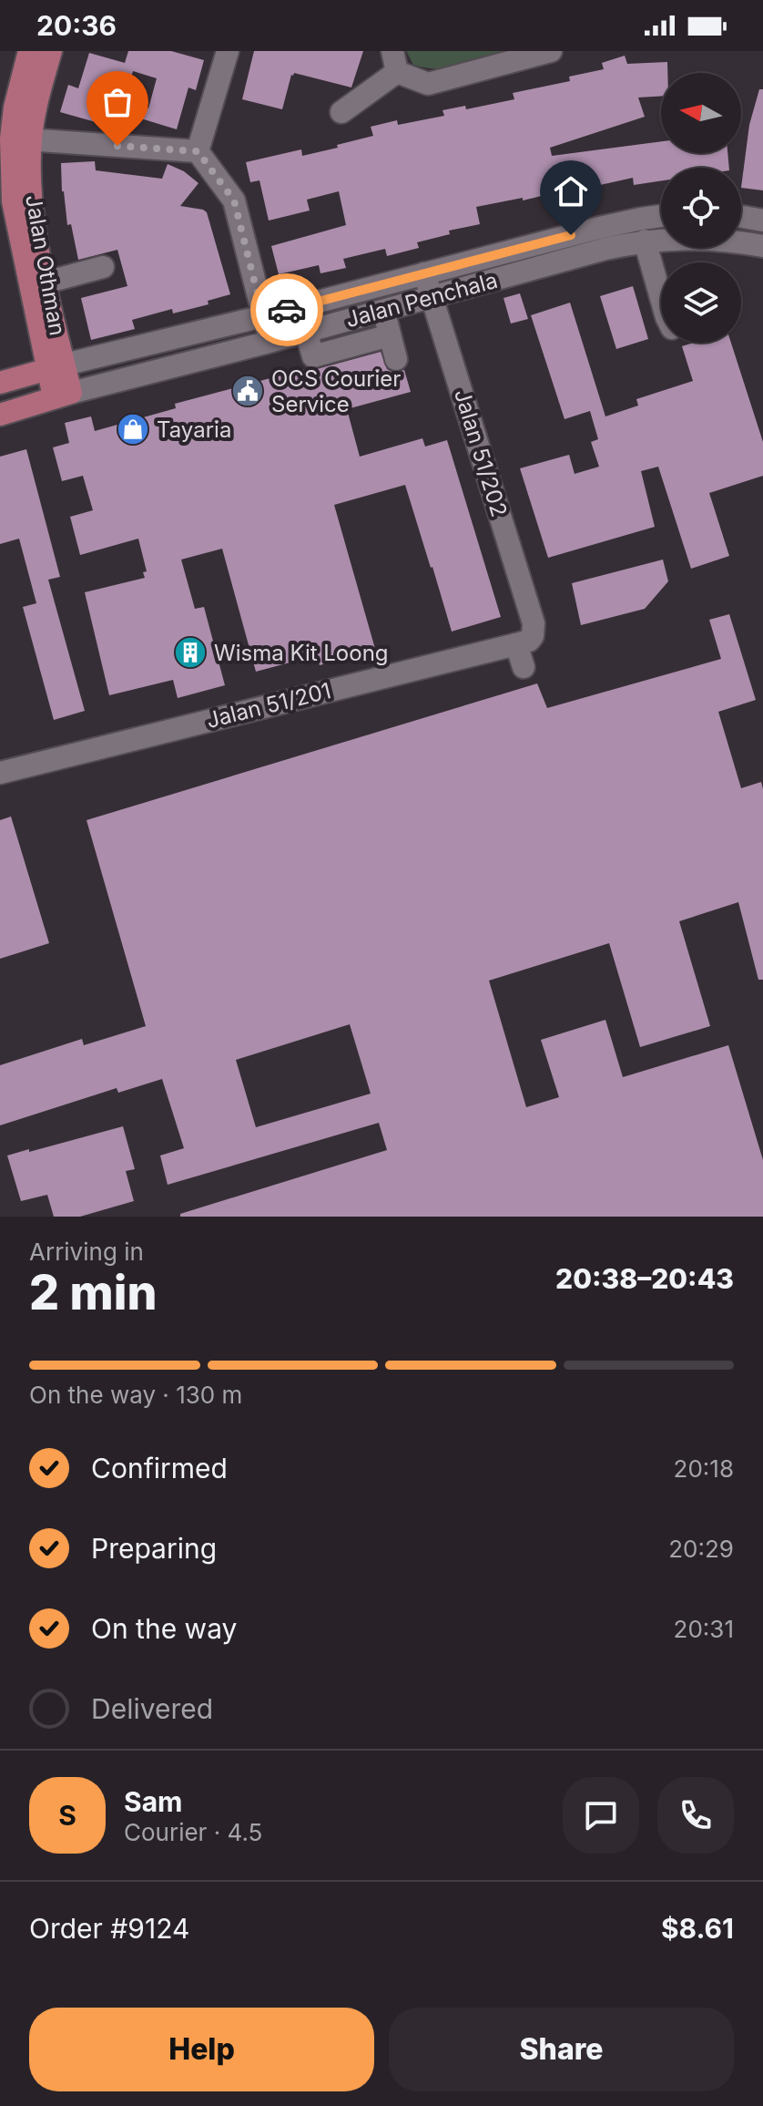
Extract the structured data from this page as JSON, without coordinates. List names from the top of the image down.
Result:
{
  "streets": {
    "main road": ["Jalan Othman", "Jalan Penchala"],
    "street": ["Jalan 51/202", "Jalan 51/201"]
  },
  "crossings": [
    ["Jalan Othman", "Jalan Penchala"],
    ["Jalan Penchala", "Jalan 51/202"],
    ["Jalan 51/202", "Jalan 51/201"]
  ],
  "places": {
    "public building": ["OCS Courier Service"],
    "shop": ["Tayaria"],
    "building": ["Wisma Kit Loong"]
  },
  "north": "left",
  "page": {
    "status": "20:36",
    "heading": ["2 min", "Arriving in", "20:38–20:43"],
    "panel": [
      "Sam",
      "Courier · 4.5",
      "Order #9124",
      "$8.61"
    ],
    "bar": "On the way · 130 m",
    "list": [
      ["Confirmed", "20:18"],
      ["Preparing", "20:29"],
      ["On the way", "20:31"],
      "Delivered"
    ],
    "round": "S",
    "buttons": ["Help", "Share"]
  }
}
